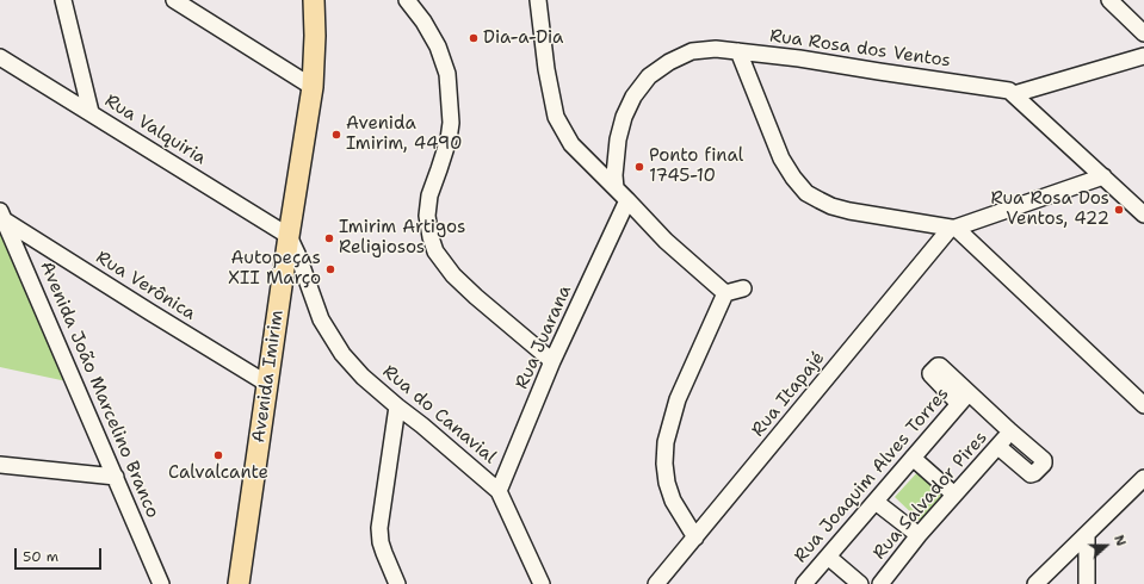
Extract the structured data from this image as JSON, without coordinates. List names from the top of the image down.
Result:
{
  "streets": {
    "main road": ["Avenida Imirim"],
    "street": [
      "Rua Rosa dos Ventos",
      "Rua Valquiria",
      "Rua Verônica",
      "Rua Juarana",
      "Avenida João Marcelino Branco",
      "Rua Itapajé",
      "Rua do Canavial",
      "Rua Joaquim Alves Torres",
      "Rua Salvador Pires"
    ]
  },
  "crossings": [
    ["Rua Valquiria", "Avenida Imirim"],
    ["Rua Valquiria", "Rua do Canavial"],
    ["Rua Verônica", "Avenida Imirim"],
    ["Rua Verônica", "Avenida João Marcelino Branco"],
    ["Rua Juarana", "Rua do Canavial"],
    ["Avenida Imirim", "Rua do Canavial"],
    ["Rua Joaquim Alves Torres", "Rua Salvador Pires"]
  ],
  "places": [
    "Dia-a-Dia",
    "Avenida Imirim, 4490",
    "Ponto final 1745-10",
    "Rua Rosa Dos Ventos, 422",
    "Imirim Artigos Religiosos",
    "Autopeças XII Março",
    "Calvalcante"
  ],
  "scale_bar": "50 m",
  "north": "right"
}
